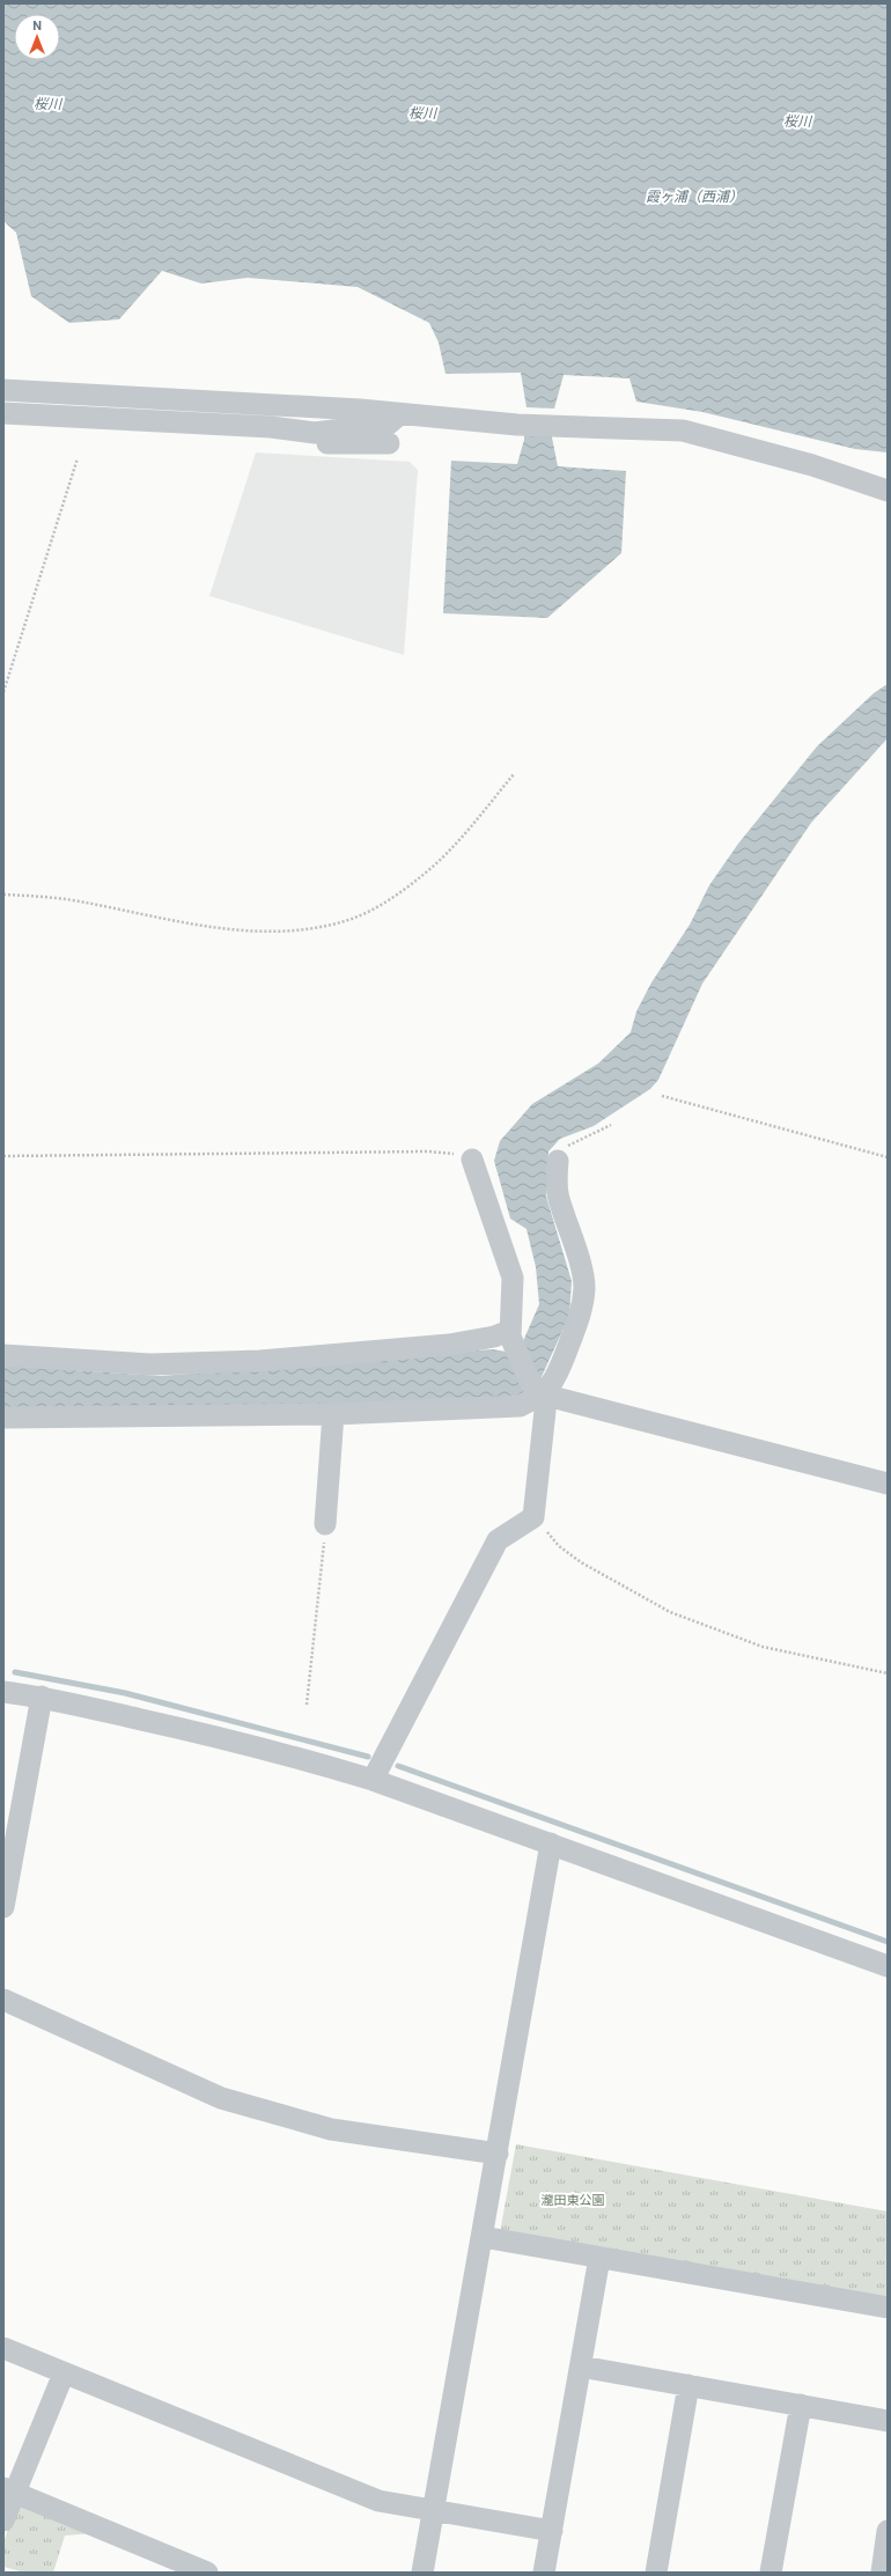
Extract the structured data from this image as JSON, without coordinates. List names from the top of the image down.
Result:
{
  "water": ["桜川", "霞ヶ浦（西浦）"],
  "parks": ["瀧田東公園"],
  "north": "top"
}
